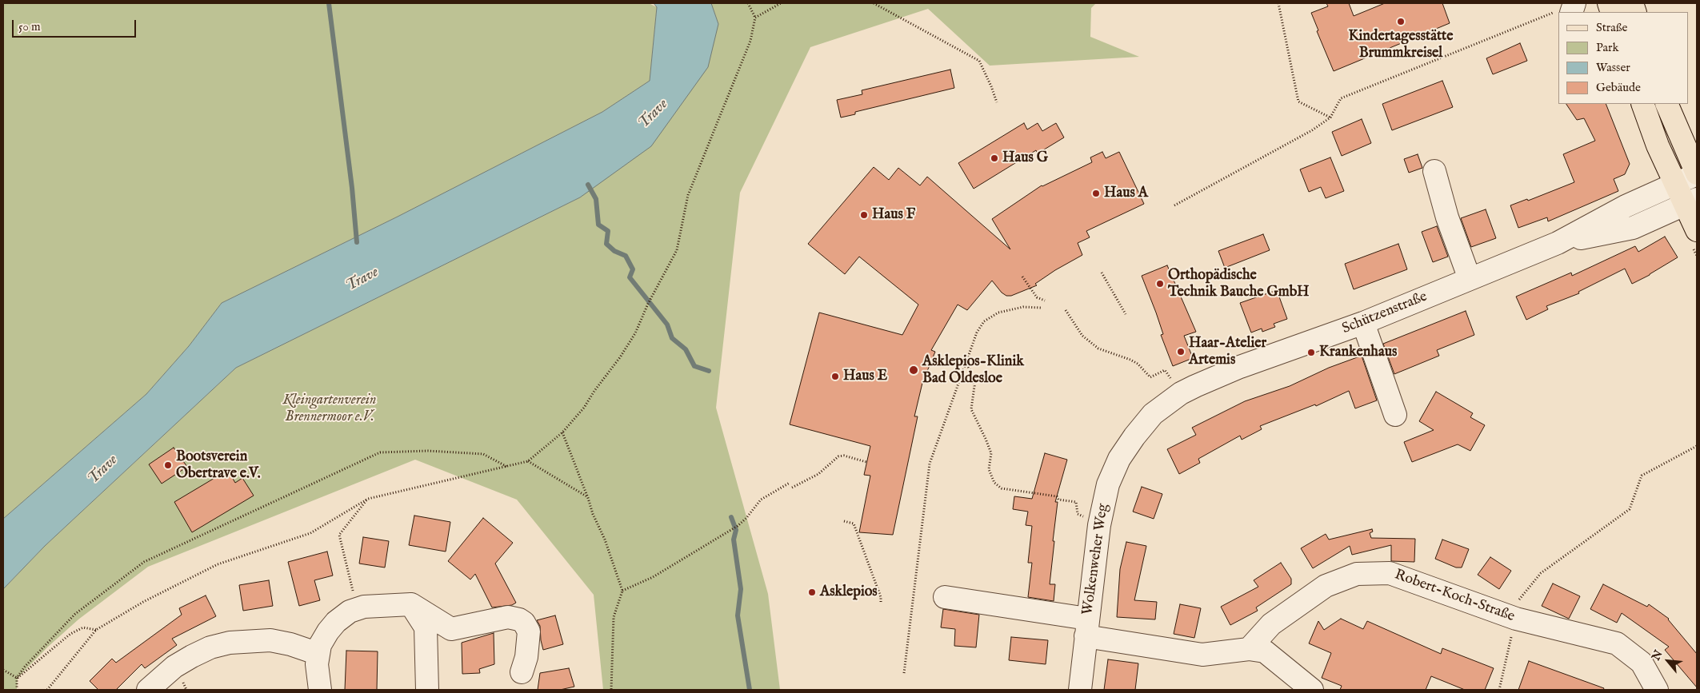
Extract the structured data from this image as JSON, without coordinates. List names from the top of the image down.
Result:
{
  "streets": {
    "street": ["Schützenstraße", "Wolkenweher Weg", "Robert-Koch-Straße"]
  },
  "crossings": [
    ["Schützenstraße", "Wolkenweher Weg"]
  ],
  "water": ["Trave"],
  "parks": ["Kleingartenverein Brennermoor e.V."],
  "places": [
    "Kindertagesstätte Brummkreisel",
    "Haus G",
    "Haus A",
    "Haus F",
    "Orthopädische Technik Bauche GmbH",
    "Haar-Atelier Artemis",
    "Krankenhaus",
    "Asklepios-Klinik Bad Oldesloe",
    "Haus E",
    "Bootsverein Obertrave e.V.",
    "Asklepios"
  ],
  "legend": [
    "Straße",
    "Park",
    "Wasser",
    "Gebäude"
  ],
  "scale_bar": "50 m",
  "north": "top left"
}
